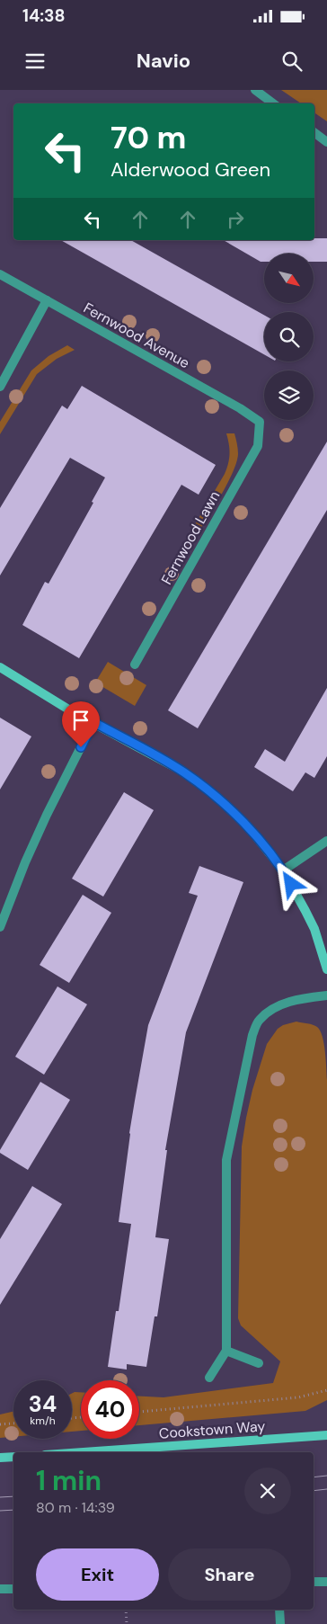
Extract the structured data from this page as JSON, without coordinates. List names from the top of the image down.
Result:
{
  "streets": {
    "street": ["Fernwood Avenue", "Fernwood Lawn", "Cookstown Way"]
  },
  "crossings": [
    ["Fernwood Avenue", "Fernwood Lawn"]
  ],
  "north": "bottom right",
  "page": {
    "status": "14:38",
    "header": "Navio",
    "turn": ["70 m", "Alderwood Green"],
    "speed": "34 km/h",
    "limit": "40",
    "heading": ["1 min", "80 m · 14:39"],
    "buttons": ["Exit", "Share"]
  }
}
